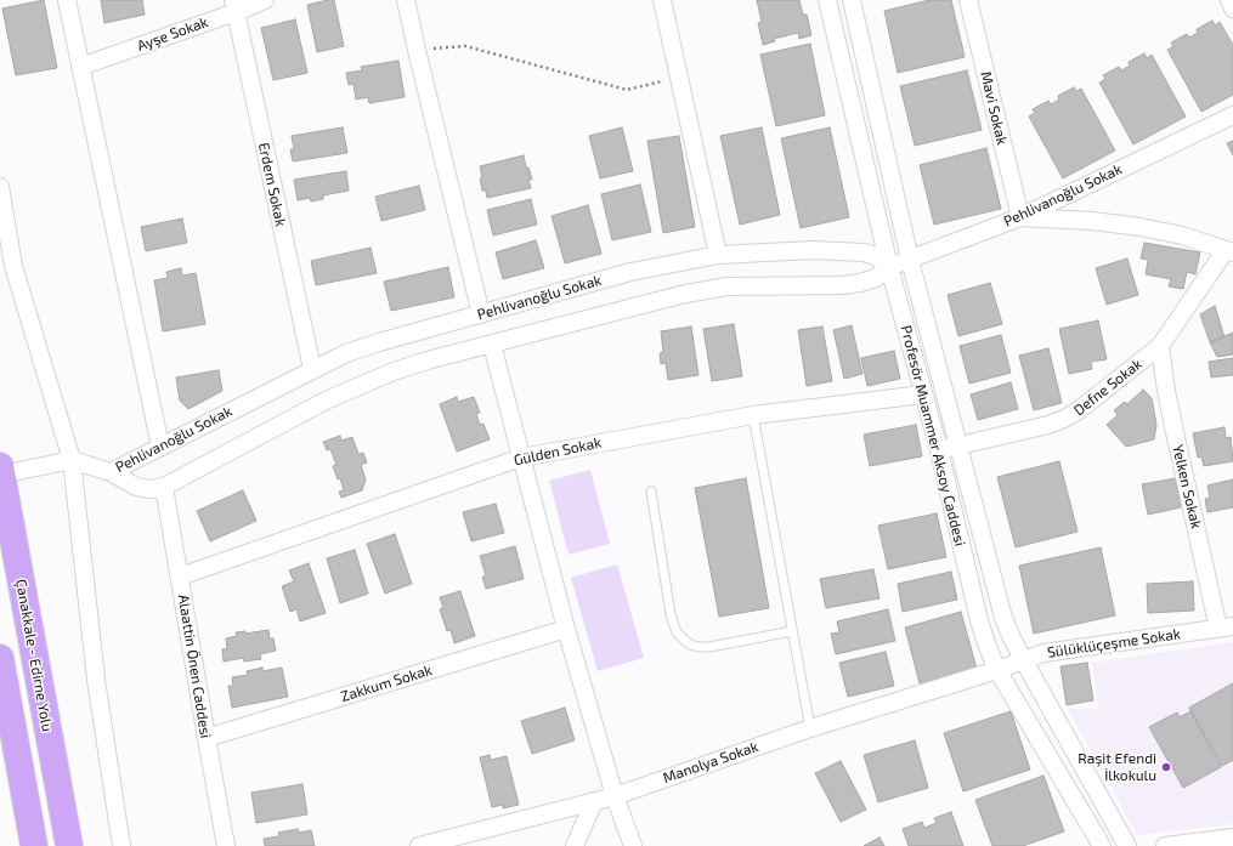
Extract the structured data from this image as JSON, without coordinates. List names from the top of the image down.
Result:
{
  "streets": {
    "highway": ["Çanakkale - Edirne Yolu"],
    "street": [
      "Ayşe Sokak",
      "Mavi Sokak",
      "Erdem Sokak",
      "Pehlivanoğlu Sokak",
      "Defne Sokak",
      "Profesör Muammer Aksoy Caddesi",
      "Gülden Sokak",
      "Yelken Sokak",
      "Sülüklüçeşme Sokak",
      "Alaattin Önen Caddesi",
      "Zakkum Sokak",
      "Manolya Sokak"
    ]
  },
  "crossings": [
    ["Ayşe Sokak", "Erdem Sokak"],
    ["Mavi Sokak", "Pehlivanoğlu Sokak"],
    ["Erdem Sokak", "Pehlivanoğlu Sokak"],
    ["Pehlivanoğlu Sokak", "Profesör Muammer Aksoy Caddesi"],
    ["Pehlivanoğlu Sokak", "Alaattin Önen Caddesi"],
    ["Defne Sokak", "Profesör Muammer Aksoy Caddesi"],
    ["Defne Sokak", "Yelken Sokak"],
    ["Profesör Muammer Aksoy Caddesi", "Gülden Sokak"],
    ["Profesör Muammer Aksoy Caddesi", "Sülüklüçeşme Sokak"],
    ["Profesör Muammer Aksoy Caddesi", "Manolya Sokak"],
    ["Gülden Sokak", "Alaattin Önen Caddesi"],
    ["Yelken Sokak", "Sülüklüçeşme Sokak"],
    ["Sülüklüçeşme Sokak", "Manolya Sokak"],
    ["Alaattin Önen Caddesi", "Zakkum Sokak"]
  ],
  "places": ["Raşit Efendi İlkokulu"]
}
